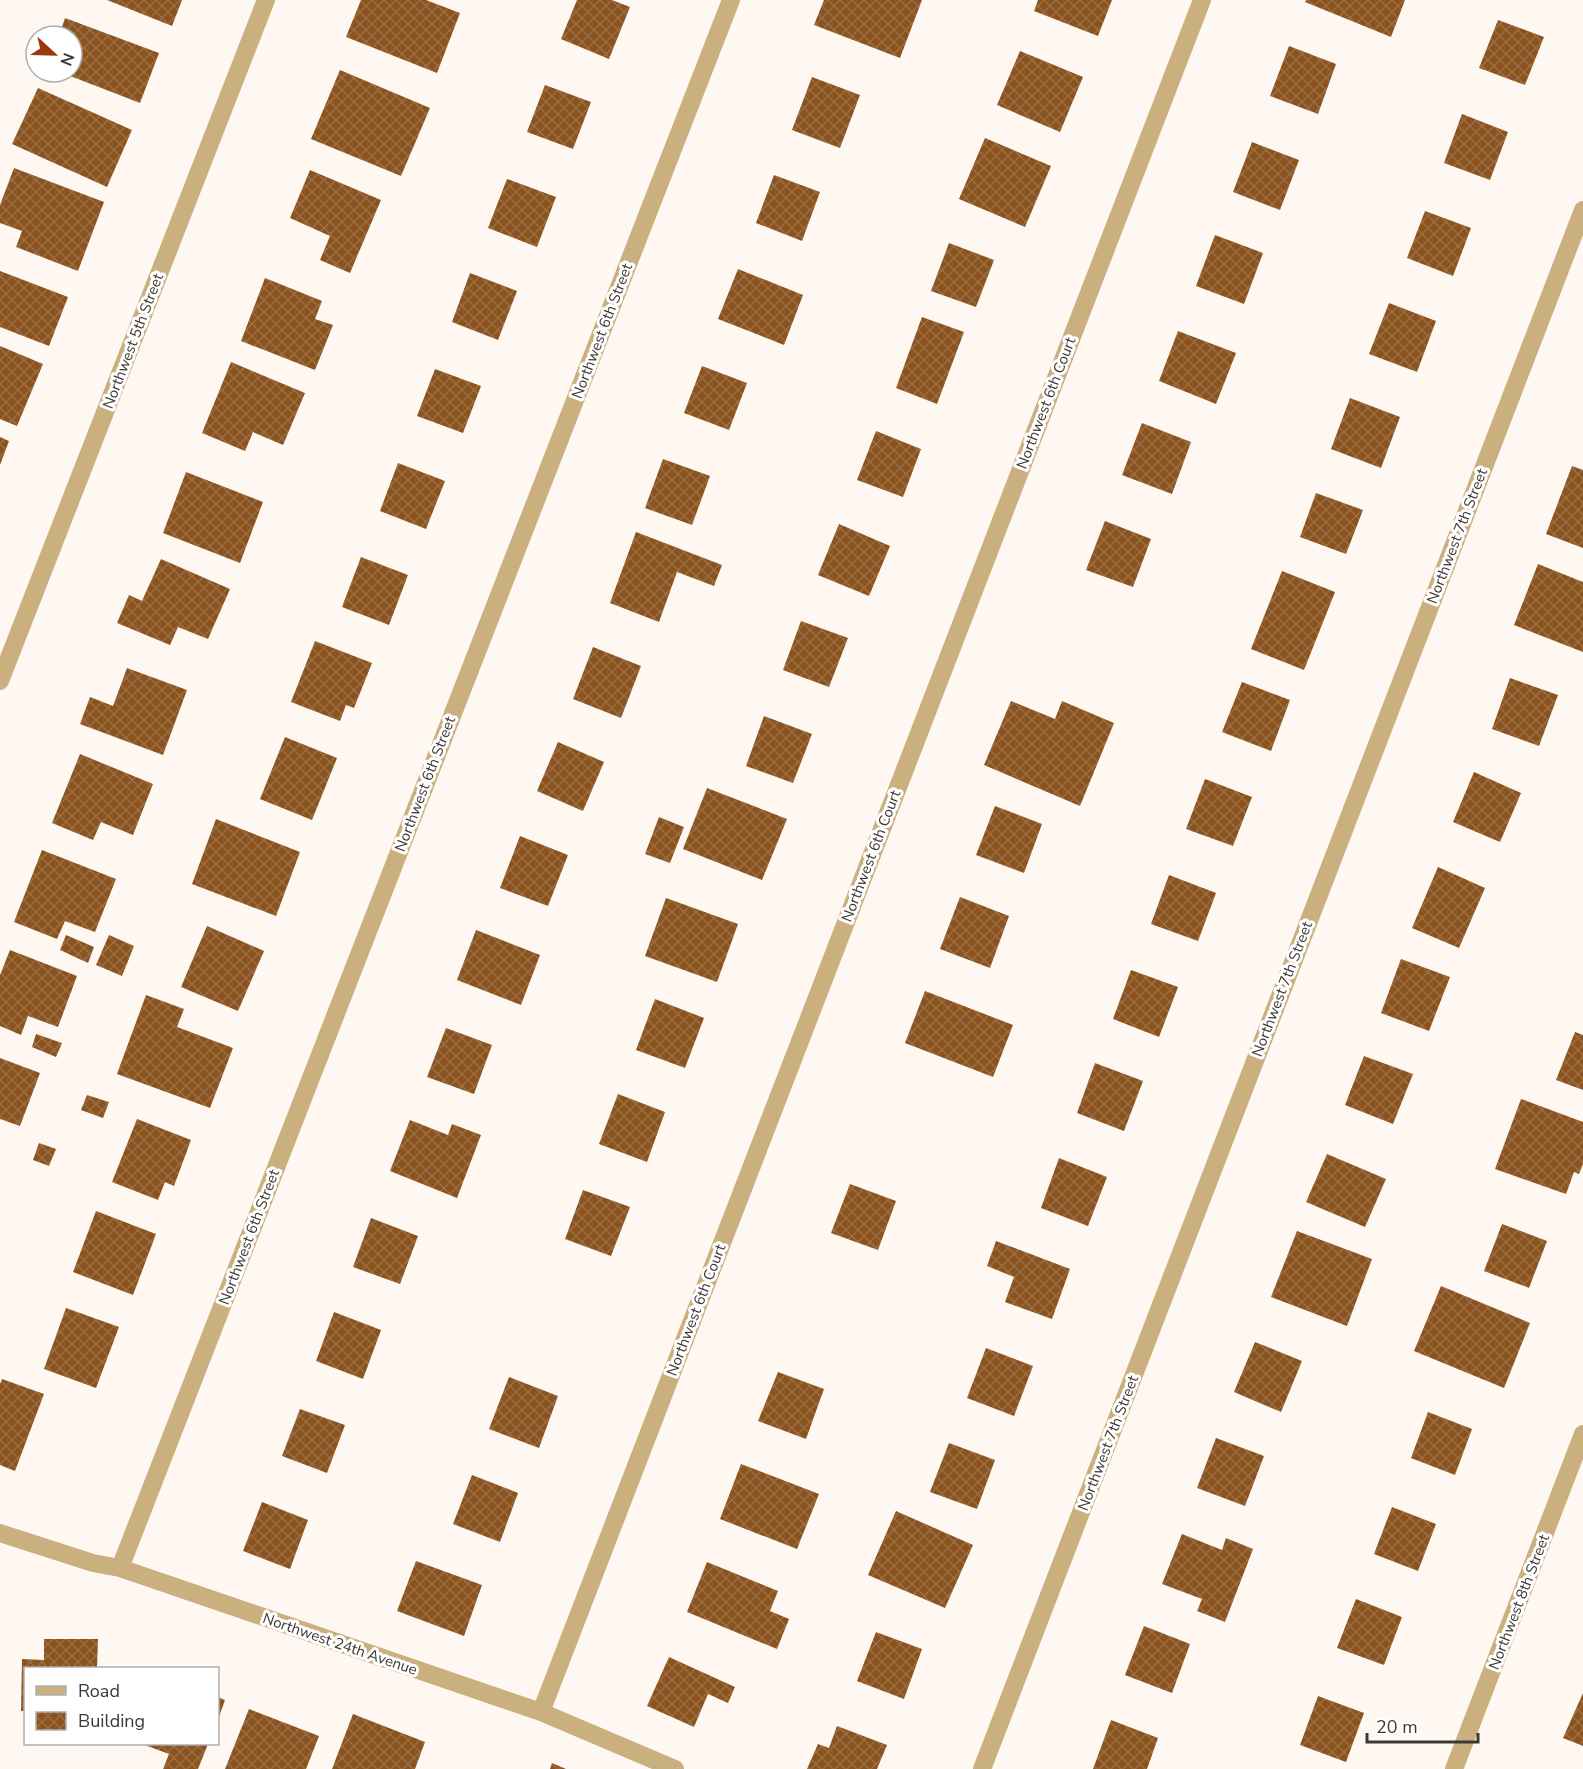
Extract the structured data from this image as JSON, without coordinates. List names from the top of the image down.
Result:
{
  "streets": {
    "street": [
      "Northwest 6th Street",
      "Northwest 5th Street",
      "Northwest 6th Court",
      "Northwest 7th Street",
      "Northwest 8th Street",
      "Northwest 24th Avenue"
    ]
  },
  "crossings": [
    ["Northwest 6th Street", "Northwest 24th Avenue"],
    ["Northwest 6th Court", "Northwest 24th Avenue"]
  ],
  "legend": ["Road", "Building"],
  "scale_bar": "20 m",
  "north": "right"
}
